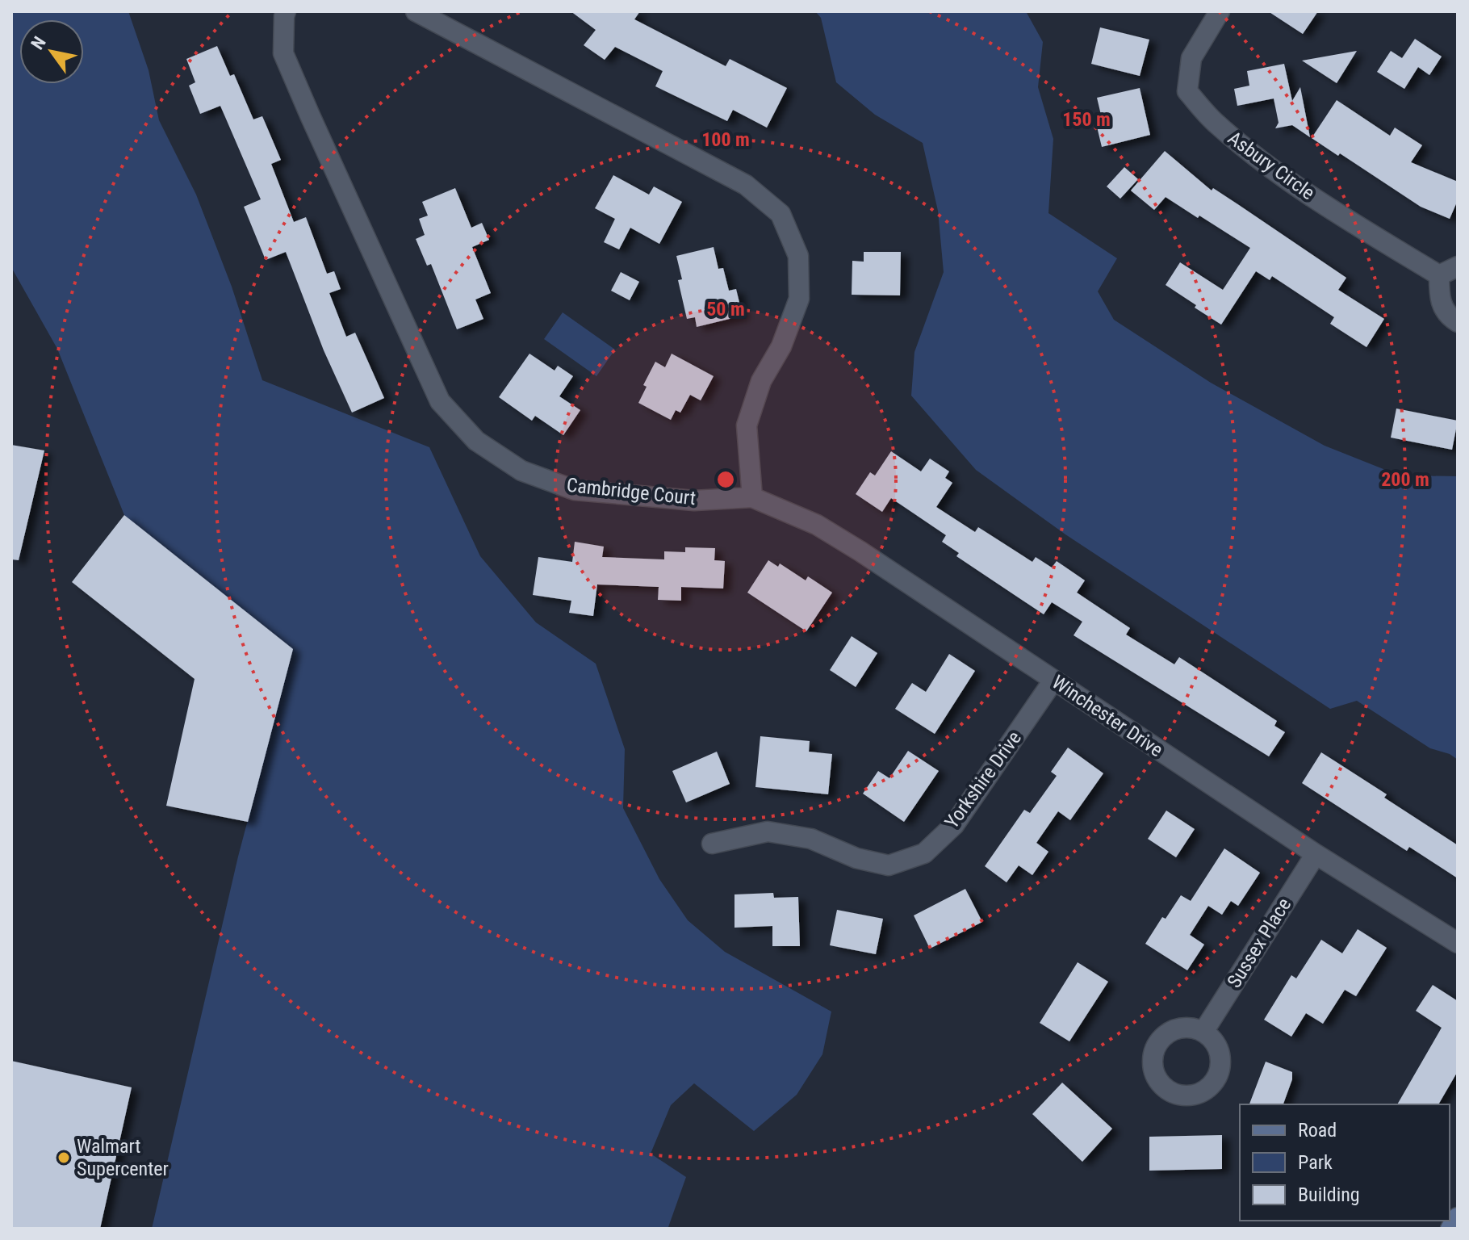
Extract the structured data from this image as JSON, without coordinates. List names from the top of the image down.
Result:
{
  "streets": {
    "street": [
      "Asbury Circle",
      "Cambridge Court",
      "Winchester Drive",
      "Yorkshire Drive",
      "Sussex Place"
    ]
  },
  "crossings": [
    ["Cambridge Court", "Winchester Drive"],
    ["Winchester Drive", "Yorkshire Drive"],
    ["Winchester Drive", "Sussex Place"]
  ],
  "places": ["Walmart Supercenter"],
  "legend": ["Road", "Park", "Building"],
  "north": "top left",
  "rings": [
    "150 m",
    "100 m",
    "50 m",
    "200 m"
  ]
}
